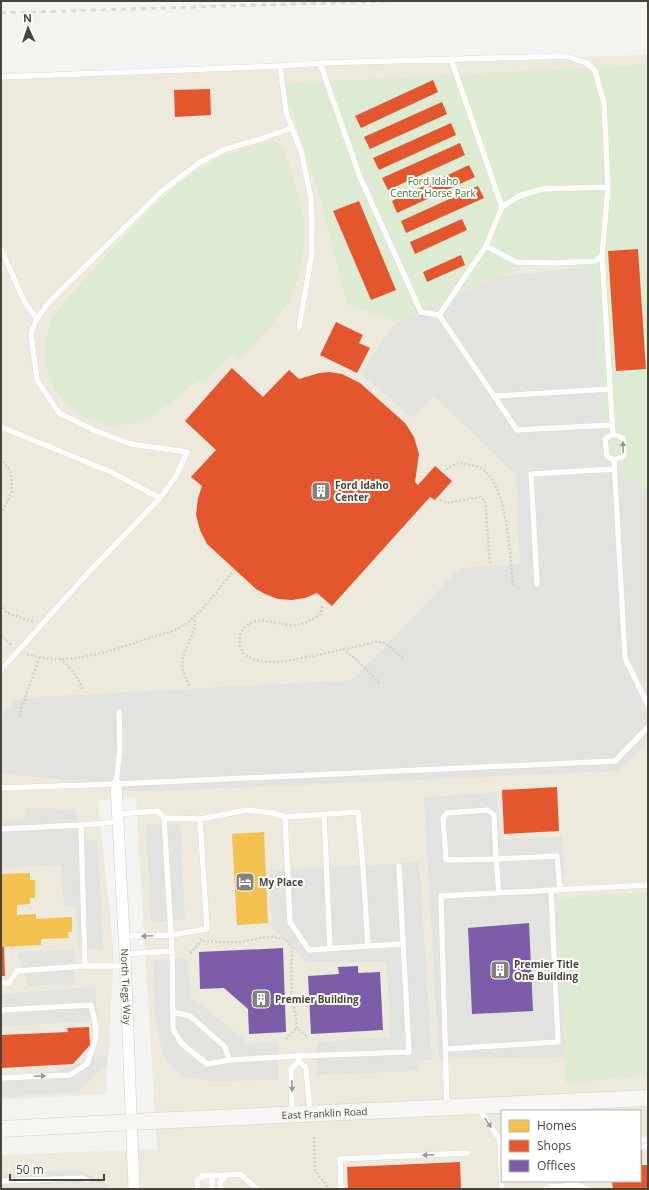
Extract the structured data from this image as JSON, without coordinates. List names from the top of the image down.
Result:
{
  "streets": {
    "main road": ["East Franklin Road"],
    "street": ["North Tiegs Way"]
  },
  "crossings": [
    ["North Tiegs Way", "East Franklin Road"]
  ],
  "parks": ["Ford Idaho Center Horse Park"],
  "places": {
    "building": ["Ford Idaho Center", "Premier Title One Building", "Premier Building"],
    "hotel": ["My Place"]
  },
  "legend": ["Homes", "Shops", "Offices"],
  "scale_bar": "50 m",
  "north": "top"
}
